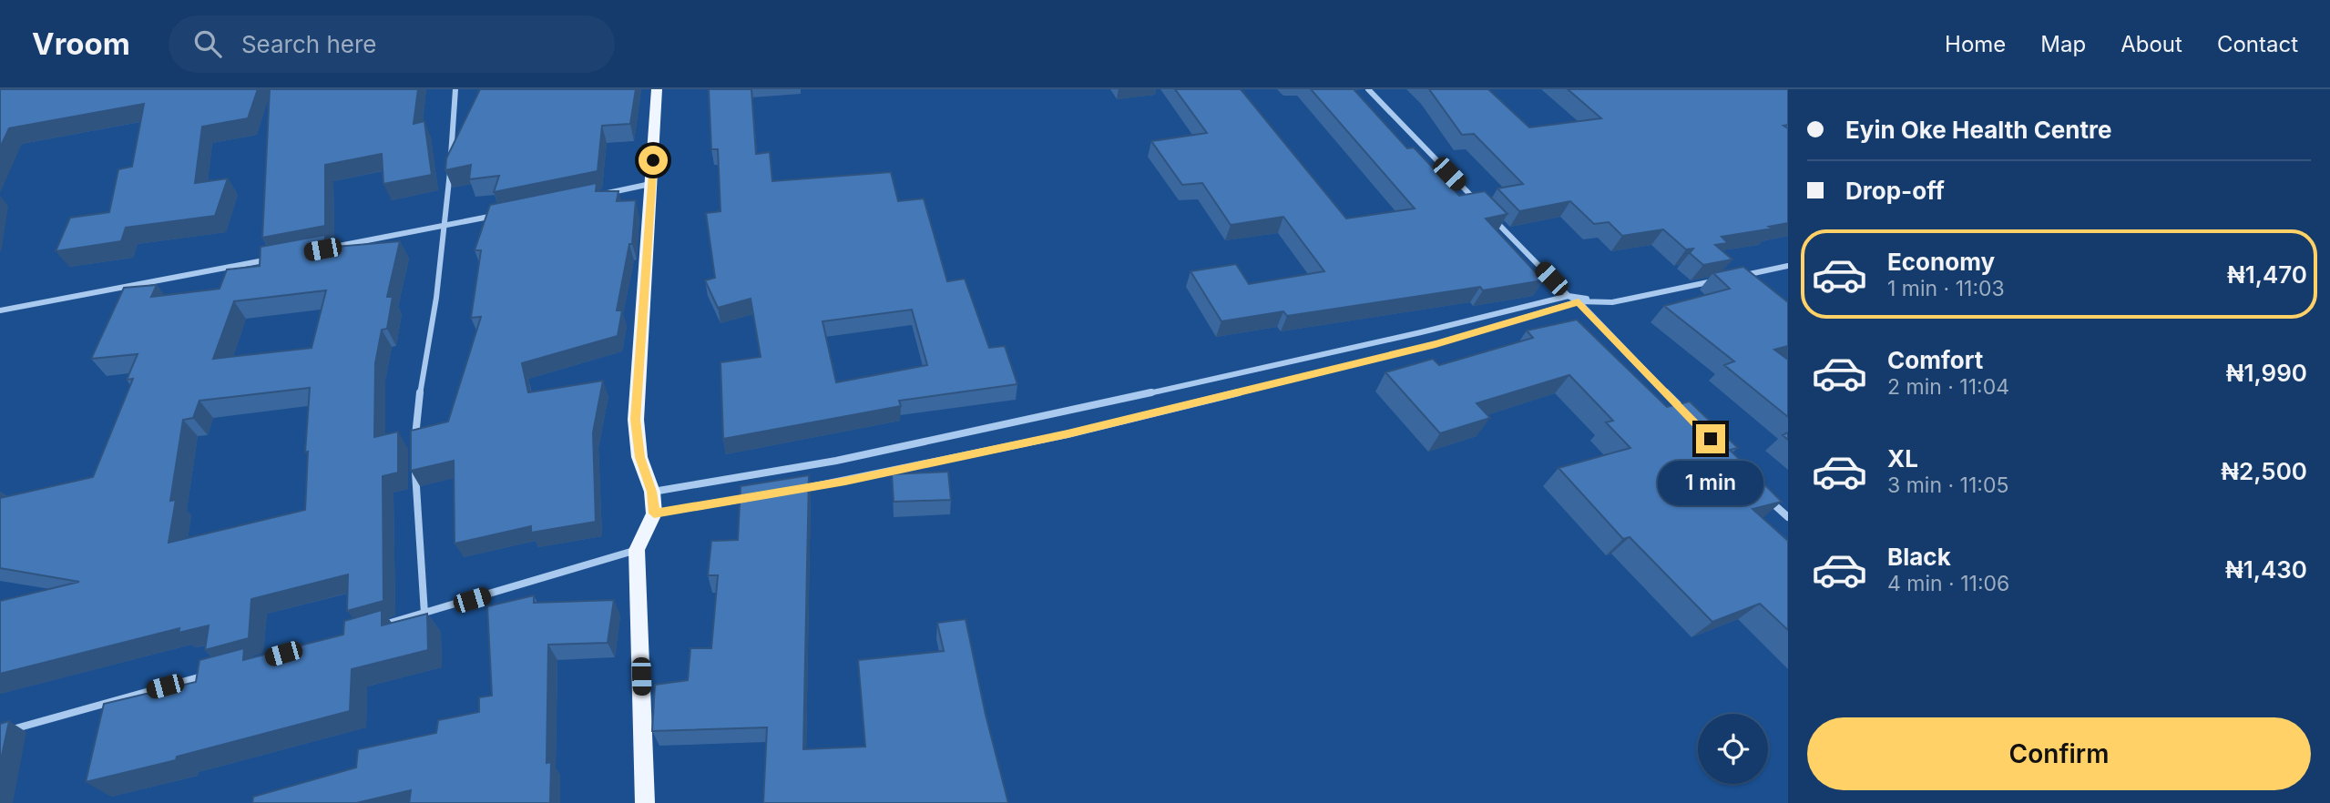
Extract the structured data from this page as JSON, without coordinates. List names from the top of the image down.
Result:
{
  "page": {
    "header": "Vroom",
    "search": "Search here",
    "nav": [
      "Home",
      "Map",
      "About",
      "Contact"
    ],
    "banner": ["Eyin Oke Health Centre", "Drop-off"],
    "list": [
      {
        "name": "Economy",
        "note": "1 min · 11:03",
        "value": "₦1,470"
      },
      {
        "name": "Comfort",
        "note": "2 min · 11:04",
        "value": "₦1,990"
      },
      {
        "name": "XL",
        "note": "3 min · 11:05",
        "value": "₦2,500"
      },
      {
        "name": "Black",
        "note": "4 min · 11:06",
        "value": "₦1,430"
      }
    ],
    "bubble": "1 min",
    "buttons": "Confirm"
  }
}
